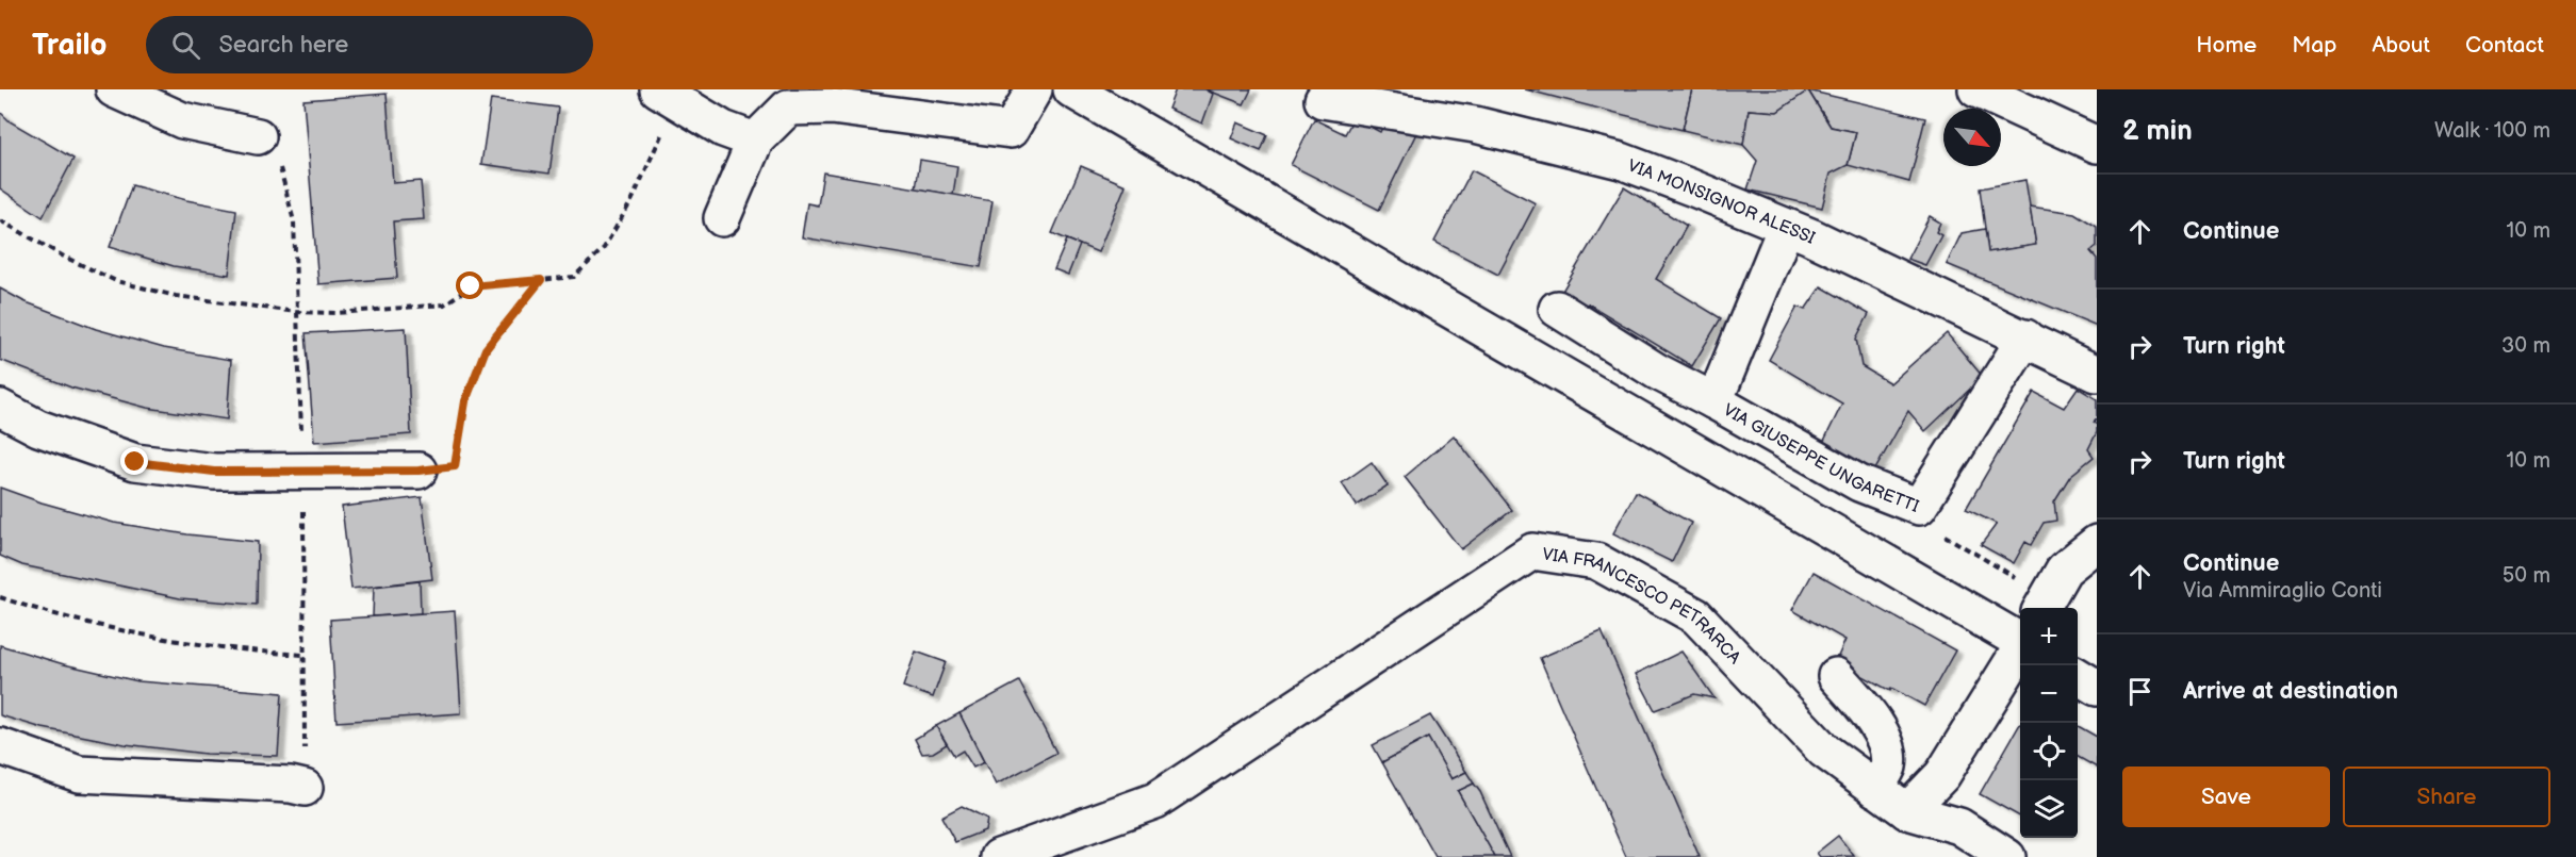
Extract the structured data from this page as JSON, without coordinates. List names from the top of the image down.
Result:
{
  "streets": {
    "street": ["VIA MONSIGNOR ALESSI", "VIA GIUSEPPE UNGARETTI", "VIA FRANCESCO PETRARCA"]
  },
  "crossings": [
    ["VIA MONSIGNOR ALESSI", "VIA GIUSEPPE UNGARETTI"]
  ],
  "north": "bottom right",
  "page": {
    "header": "Trailo",
    "search": "Search here",
    "nav": [
      "Home",
      "Map",
      "About",
      "Contact"
    ],
    "heading": ["2 min", "Walk · 100 m"],
    "list": [
      ["Continue", "10 m"],
      ["Turn right", "30 m"],
      ["Turn right", "10 m"],
      ["Continue", "Via Ammiraglio Conti", "50 m"],
      "Arrive at destination"
    ],
    "map_buttons": ["+", "−"],
    "buttons": ["Save", "Share"]
  }
}
